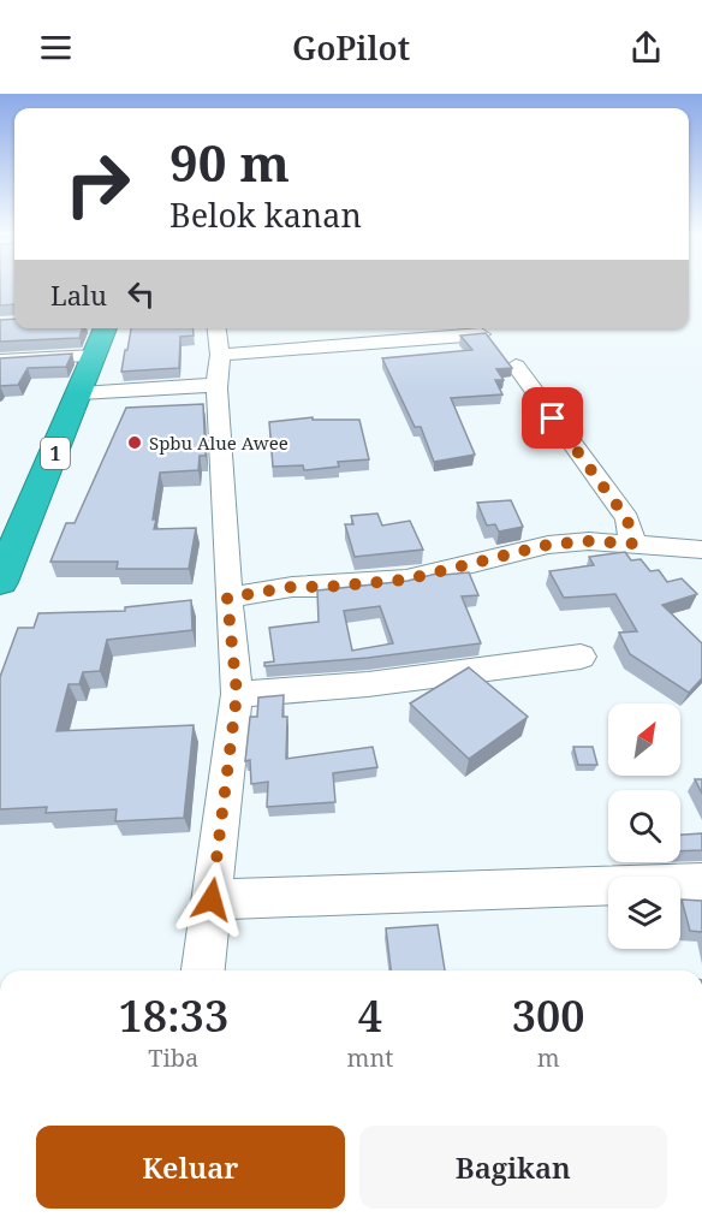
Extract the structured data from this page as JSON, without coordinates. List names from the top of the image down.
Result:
{
  "streets": {
    "highway": ["1"]
  },
  "places": ["Spbu Alue Awee"],
  "north": "top right",
  "page": {
    "header": "GoPilot",
    "turn": ["90 m", "Belok kanan"],
    "then": "Lalu",
    "eta": [
      "18:33",
      "Tiba",
      "4",
      "mnt",
      "300",
      "m"
    ],
    "buttons": ["Keluar", "Bagikan"]
  }
}
